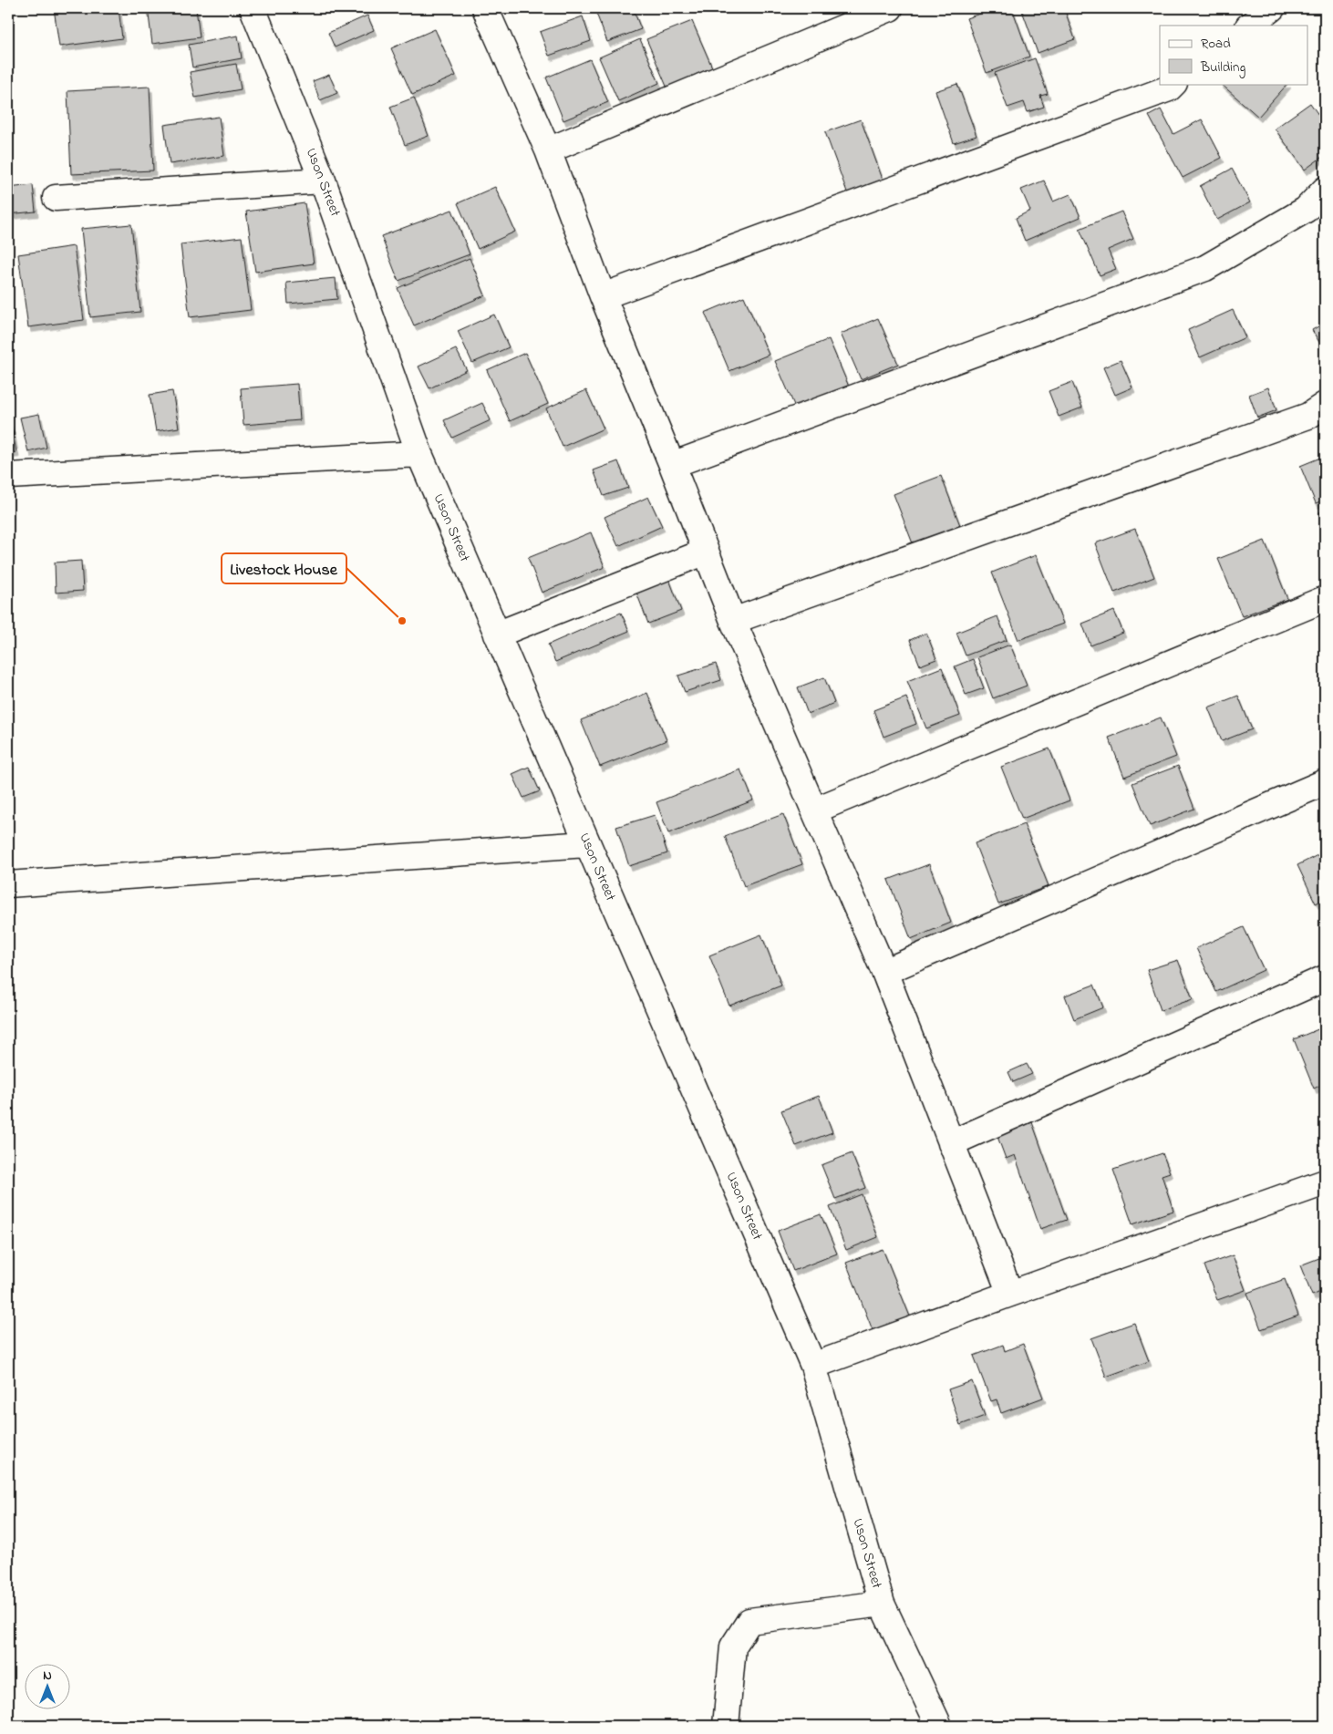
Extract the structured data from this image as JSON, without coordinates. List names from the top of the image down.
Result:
{
  "streets": {
    "street": ["Uson Street"]
  },
  "places": ["Livestock House"],
  "legend": ["Road", "Building"],
  "north": "top"
}
